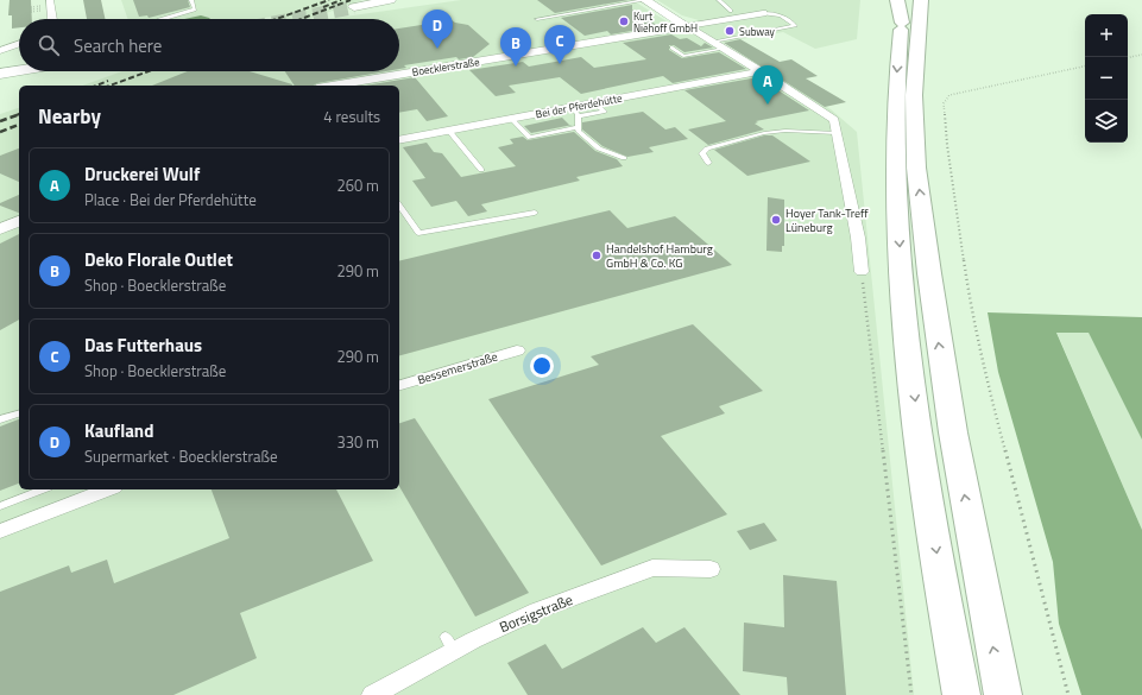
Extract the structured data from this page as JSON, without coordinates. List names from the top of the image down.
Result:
{
  "streets": {
    "street": [
      "Boecklerstraße",
      "Bei der Pferdehütte",
      "Bessemerstraße",
      "Borsigstraße"
    ]
  },
  "places": [
    "Kurt Niehoff GmbH",
    "Subway",
    "Hoyer Tank-Treff Lüneburg",
    "Handelshof Hamburg GmbH & Co. KG"
  ],
  "page": {
    "pins": [
      "D",
      "C",
      "B",
      "A"
    ],
    "map_buttons": ["+", "−"],
    "search": "Search here",
    "heading": ["Nearby", "4 results"],
    "list": [
      {
        "mark": "A",
        "name": "Druckerei Wulf",
        "note": "Place · Bei der Pferdehütte",
        "value": "260 m"
      },
      {
        "mark": "B",
        "name": "Deko Florale Outlet",
        "note": "Shop · Boecklerstraße",
        "value": "290 m"
      },
      {
        "mark": "C",
        "name": "Das Futterhaus",
        "note": "Shop · Boecklerstraße",
        "value": "290 m"
      },
      {
        "mark": "D",
        "name": "Kaufland",
        "note": "Supermarket · Boecklerstraße",
        "value": "330 m"
      }
    ]
  }
}
